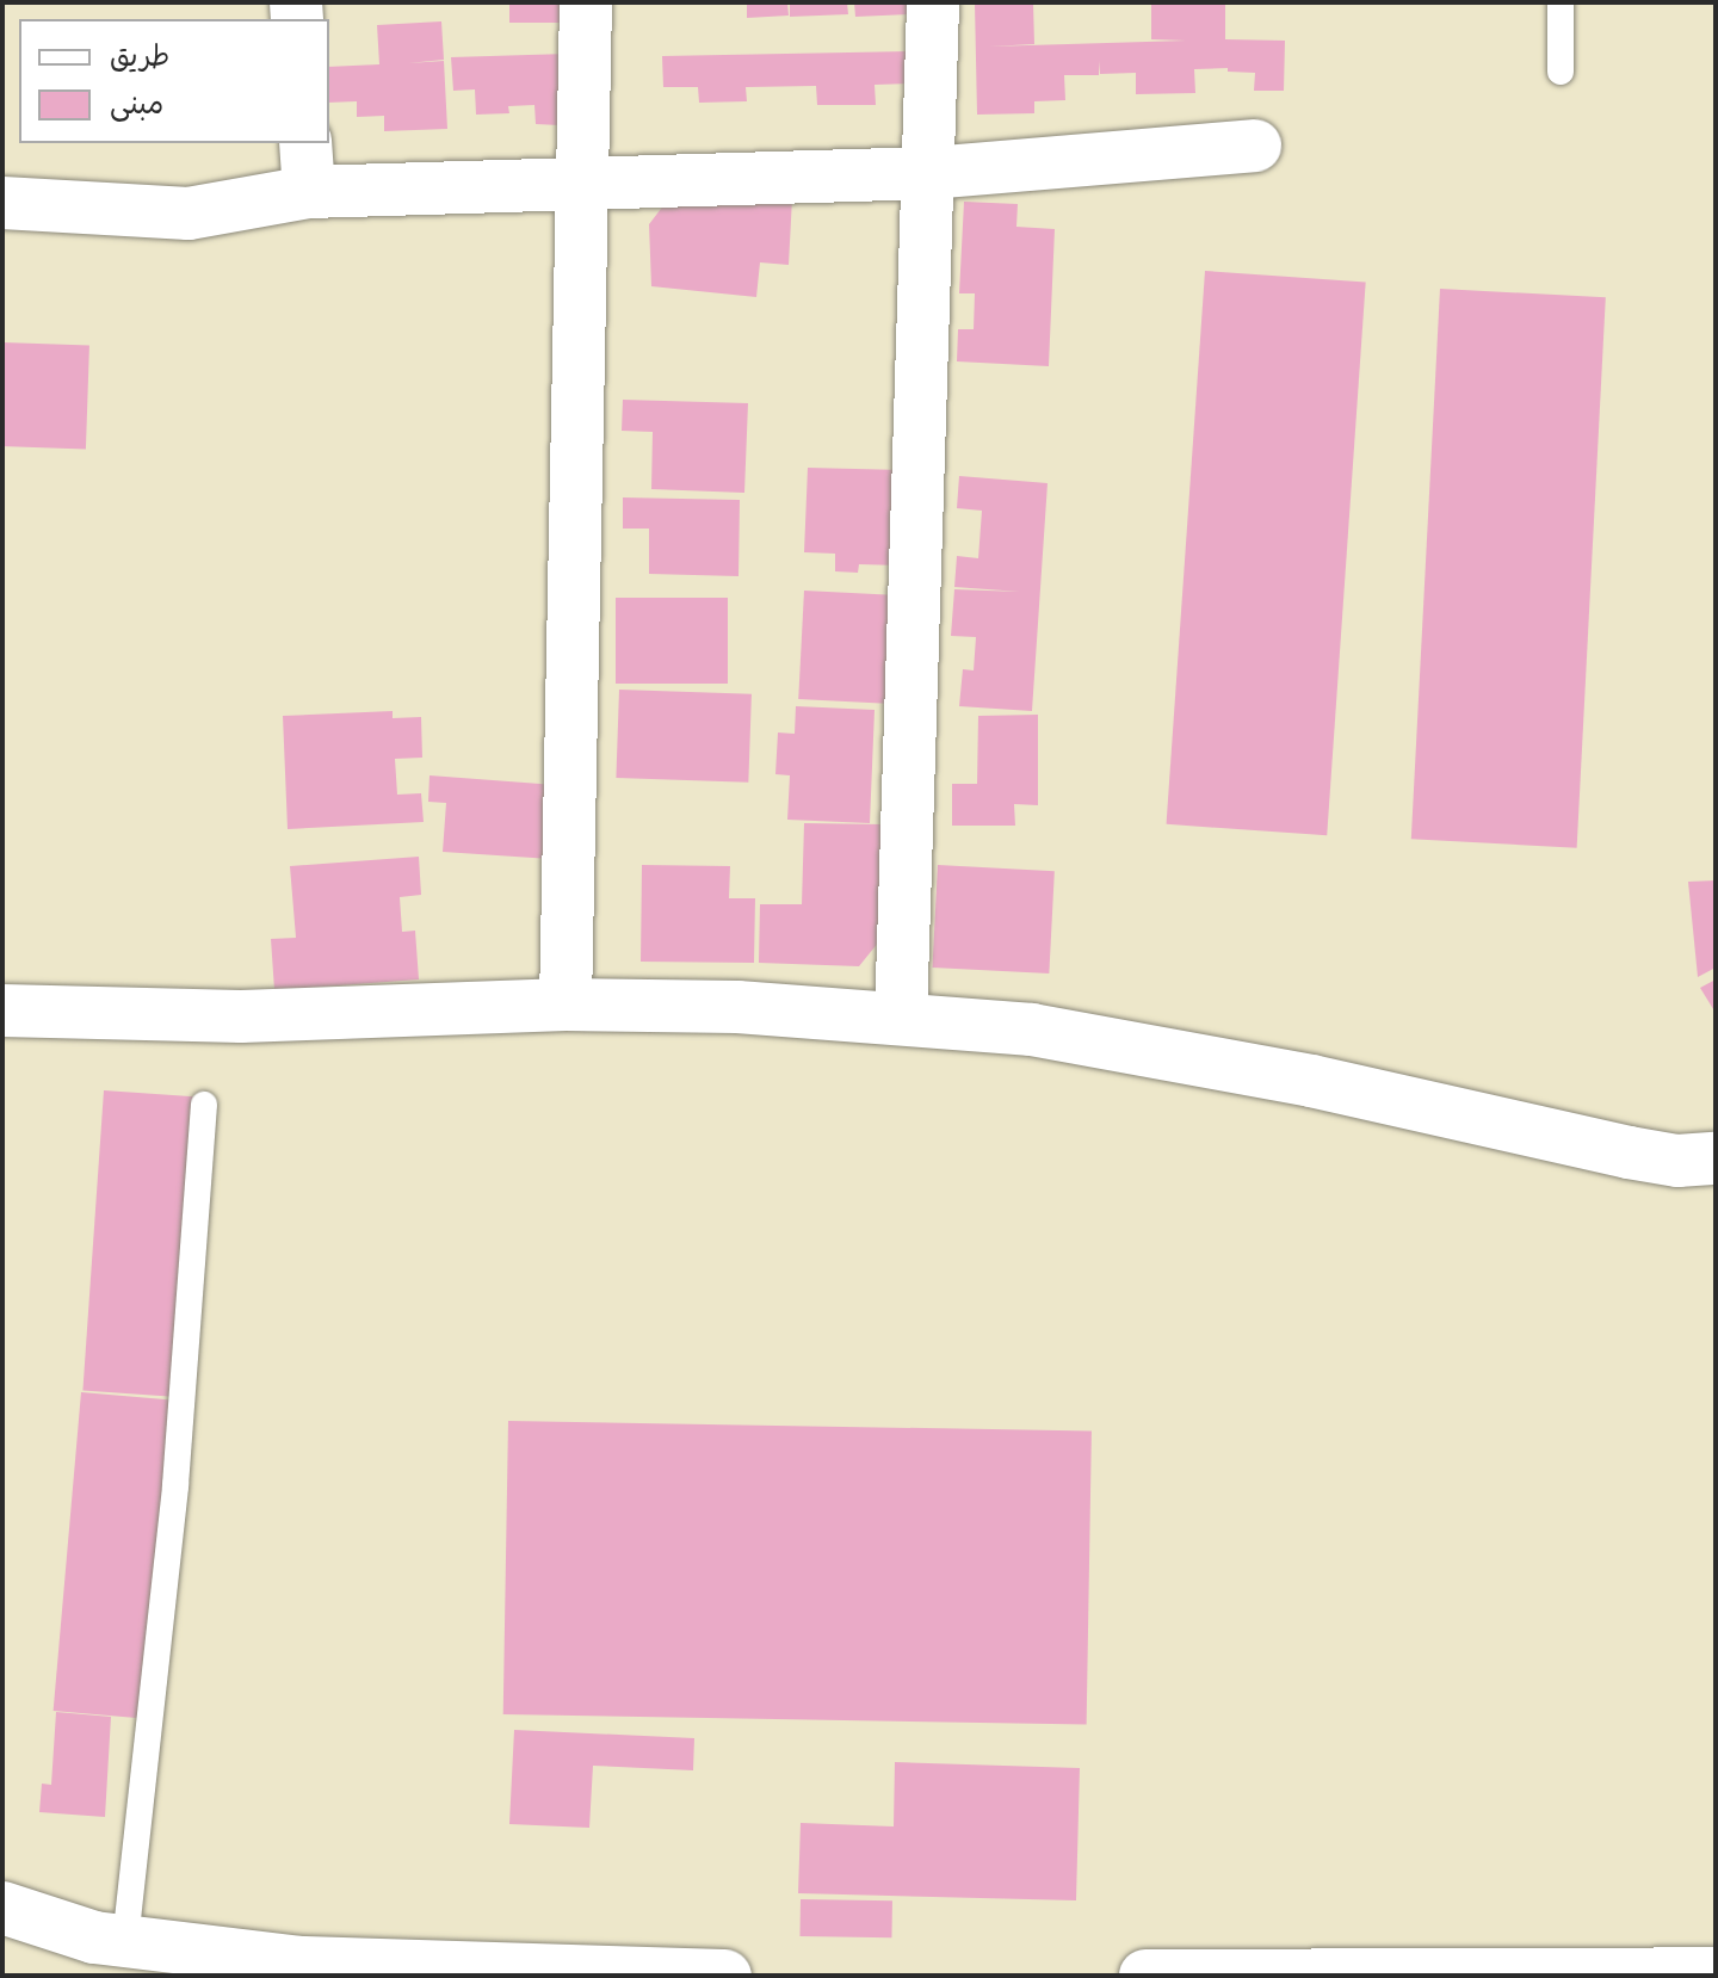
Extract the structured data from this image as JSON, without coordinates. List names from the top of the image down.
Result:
{
  "legend": ["طريق", "مبنى"]
}
